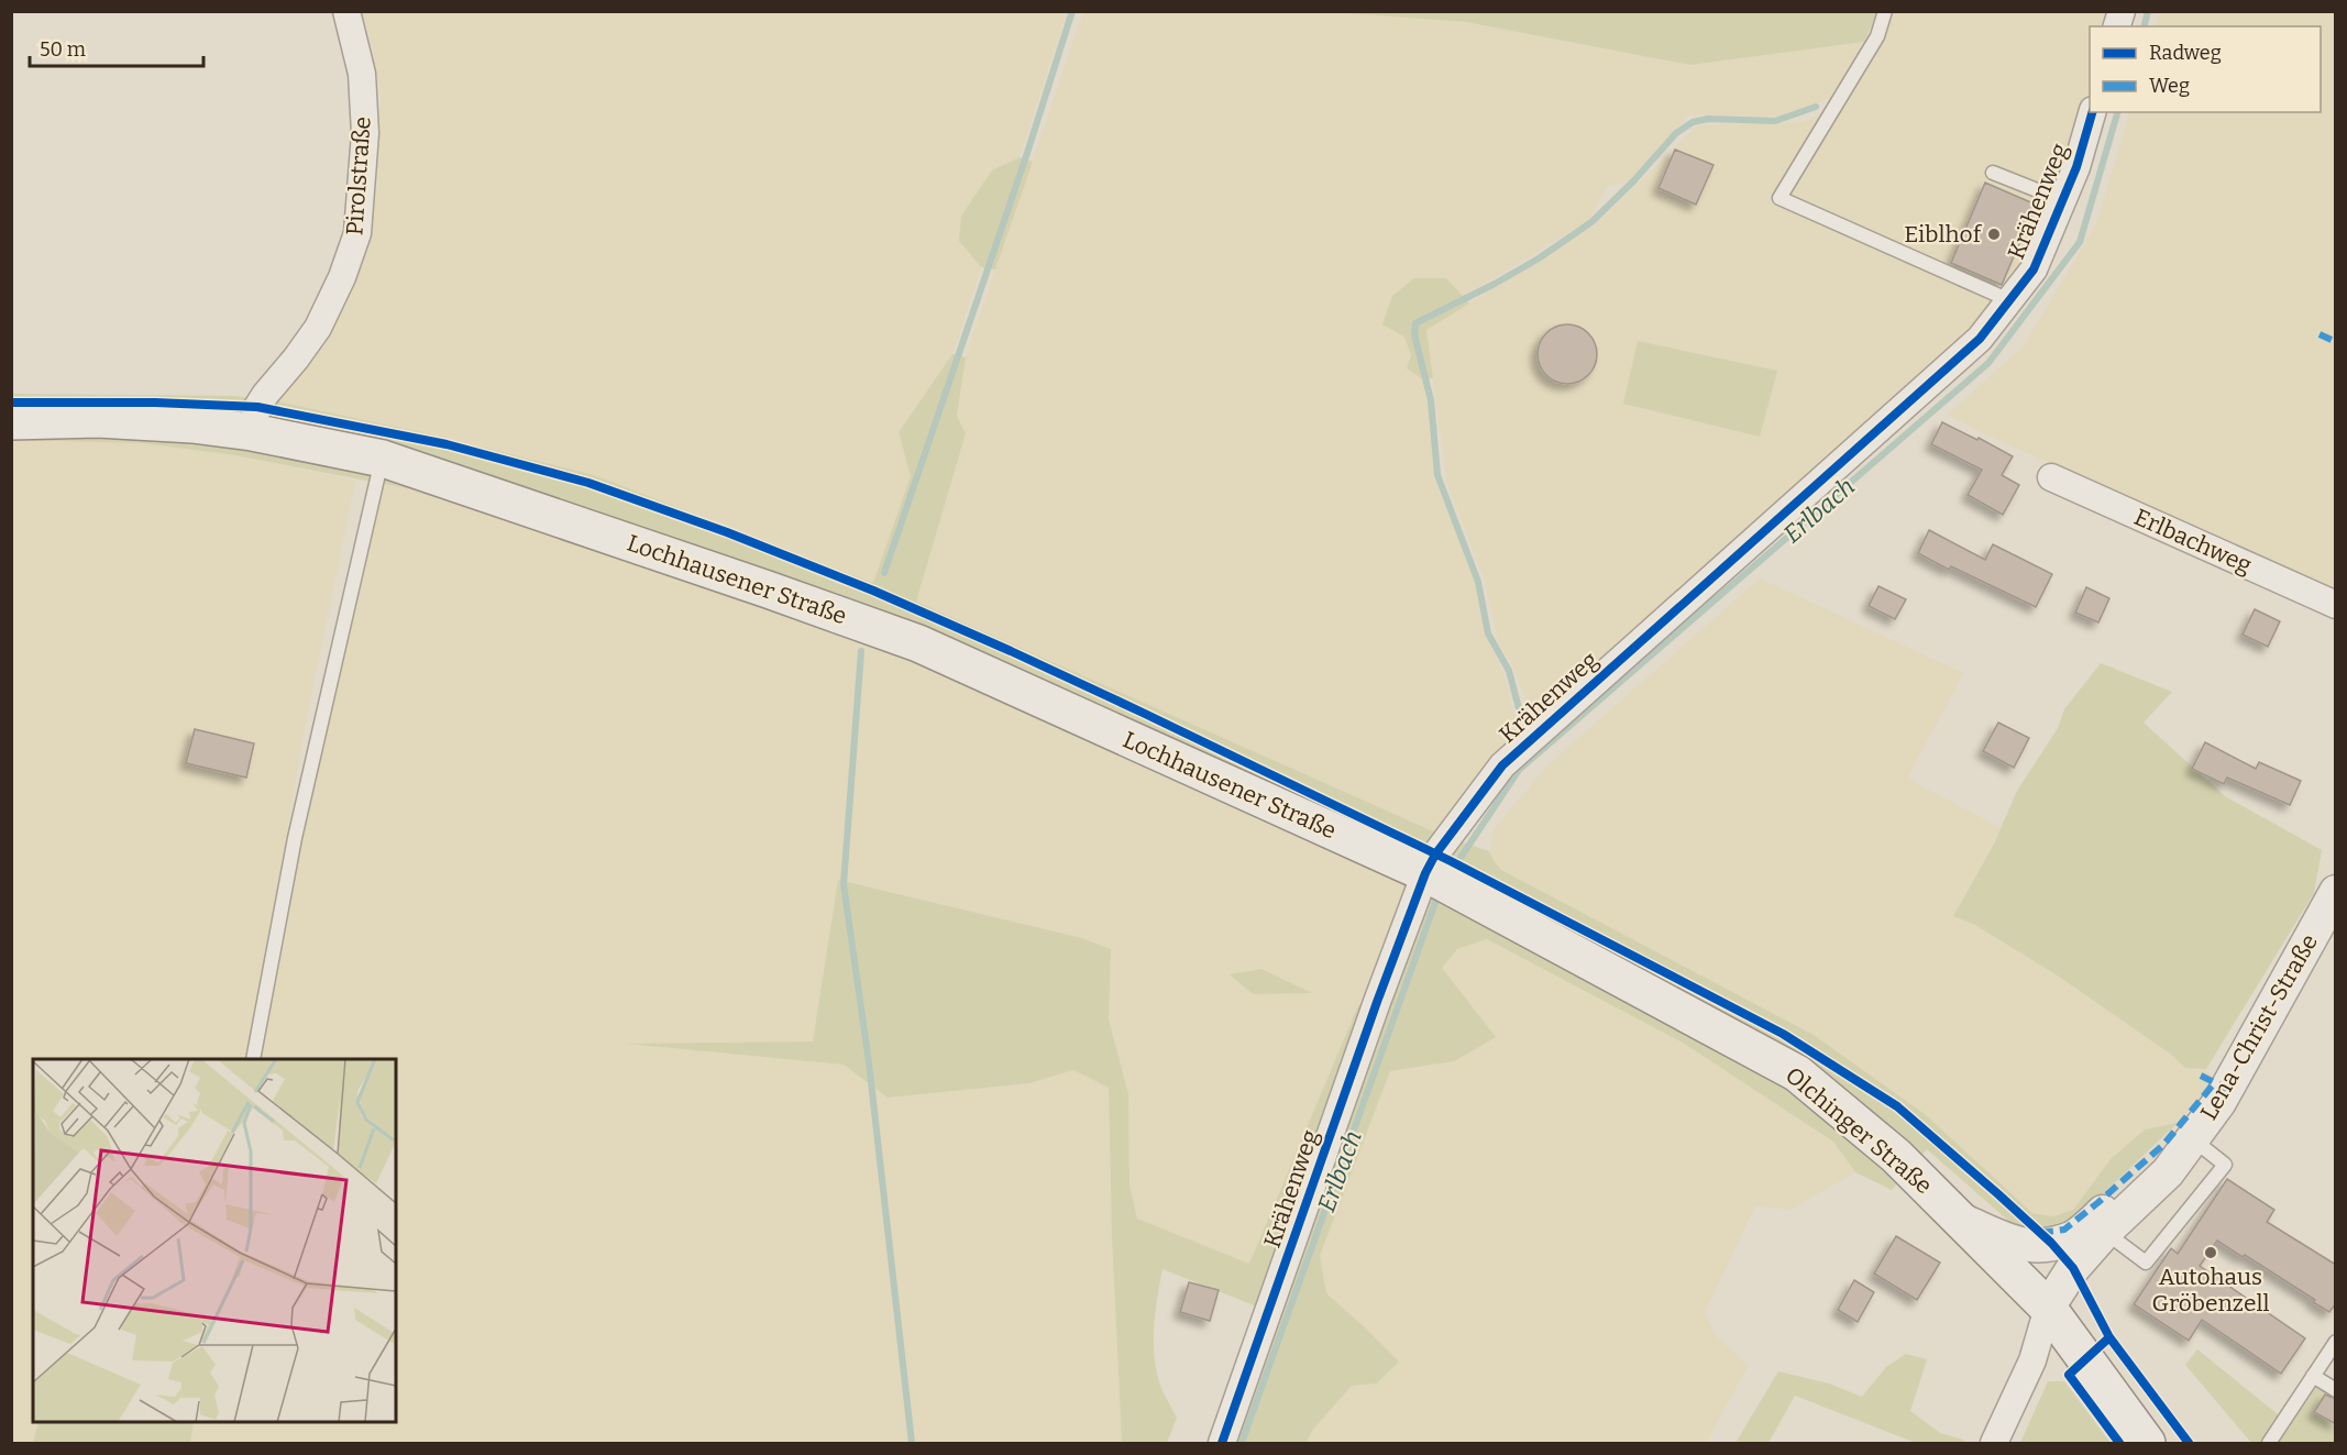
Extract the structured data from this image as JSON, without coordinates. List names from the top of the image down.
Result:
{
  "streets": {
    "main road": ["Lochhausener Straße", "Olchinger Straße"],
    "street": [
      "Pirolstraße",
      "Krähenweg",
      "Erlbachweg",
      "Lena-Christ-Straße"
    ]
  },
  "crossings": [
    ["Pirolstraße", "Lochhausener Straße"],
    ["Krähenweg", "Lochhausener Straße"],
    ["Krähenweg", "Olchinger Straße"],
    ["Lochhausener Straße", "Olchinger Straße"],
    ["Lena-Christ-Straße", "Olchinger Straße"]
  ],
  "water": ["Erlbach"],
  "places": ["Eiblhof", "Autohaus Gröbenzell"],
  "legend": ["Radweg", "Weg"],
  "scale_bar": "50 m"
}
